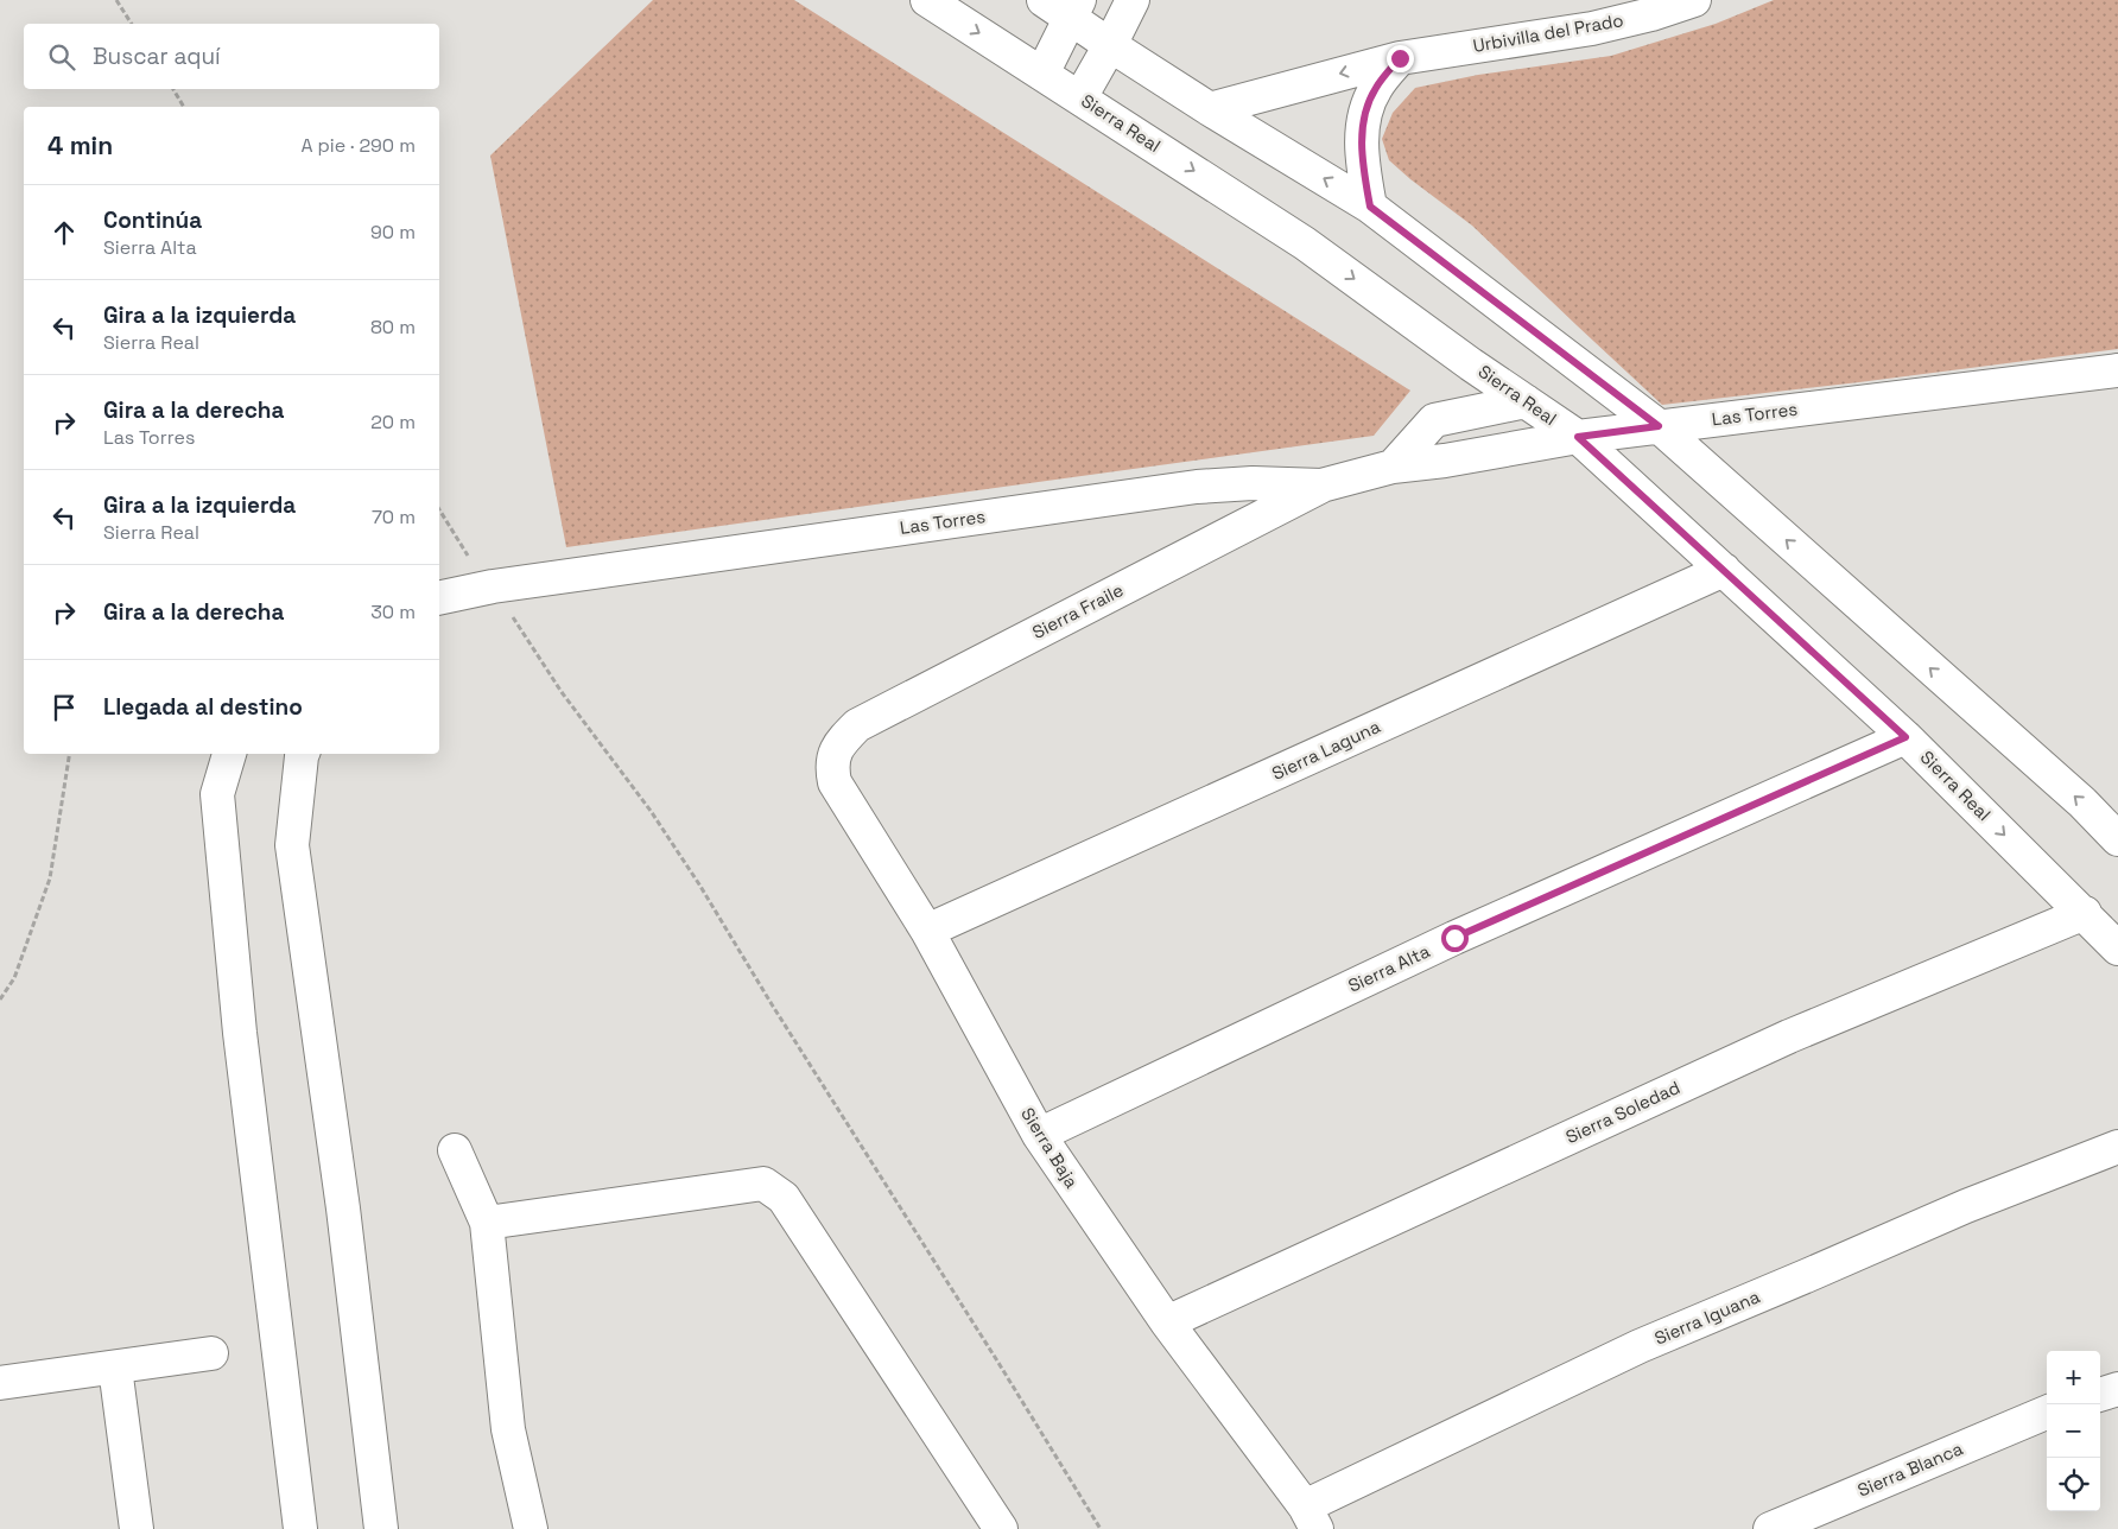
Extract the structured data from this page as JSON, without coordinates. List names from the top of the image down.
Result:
{
  "streets": {
    "street": [
      "Urbivilla del Prado",
      "Sierra Real",
      "Las Torres",
      "Sierra Fraile",
      "Sierra Laguna",
      "Sierra Alta",
      "Sierra Soledad",
      "Sierra Baja",
      "Sierra Iguana",
      "Sierra Blanca"
    ]
  },
  "crossings": [
    ["Sierra Real", "Las Torres"],
    ["Sierra Real", "Sierra Laguna"],
    ["Sierra Real", "Sierra Alta"],
    ["Sierra Real", "Sierra Soledad"],
    ["Las Torres", "Sierra Fraile"],
    ["Sierra Fraile", "Sierra Baja"],
    ["Sierra Laguna", "Sierra Baja"],
    ["Sierra Alta", "Sierra Baja"],
    ["Sierra Soledad", "Sierra Baja"],
    ["Sierra Baja", "Sierra Iguana"]
  ],
  "one_way": ["Urbivilla del Prado"],
  "page": {
    "search": "Buscar aquí",
    "heading": ["4 min", "A pie · 290 m"],
    "list": [
      ["Continúa", "Sierra Alta", "90 m"],
      ["Gira a la izquierda", "Sierra Real", "80 m"],
      ["Gira a la derecha", "Las Torres", "20 m"],
      ["Gira a la izquierda", "Sierra Real", "70 m"],
      ["Gira a la derecha", "30 m"],
      "Llegada al destino"
    ],
    "map_buttons": ["+", "−"]
  }
}
